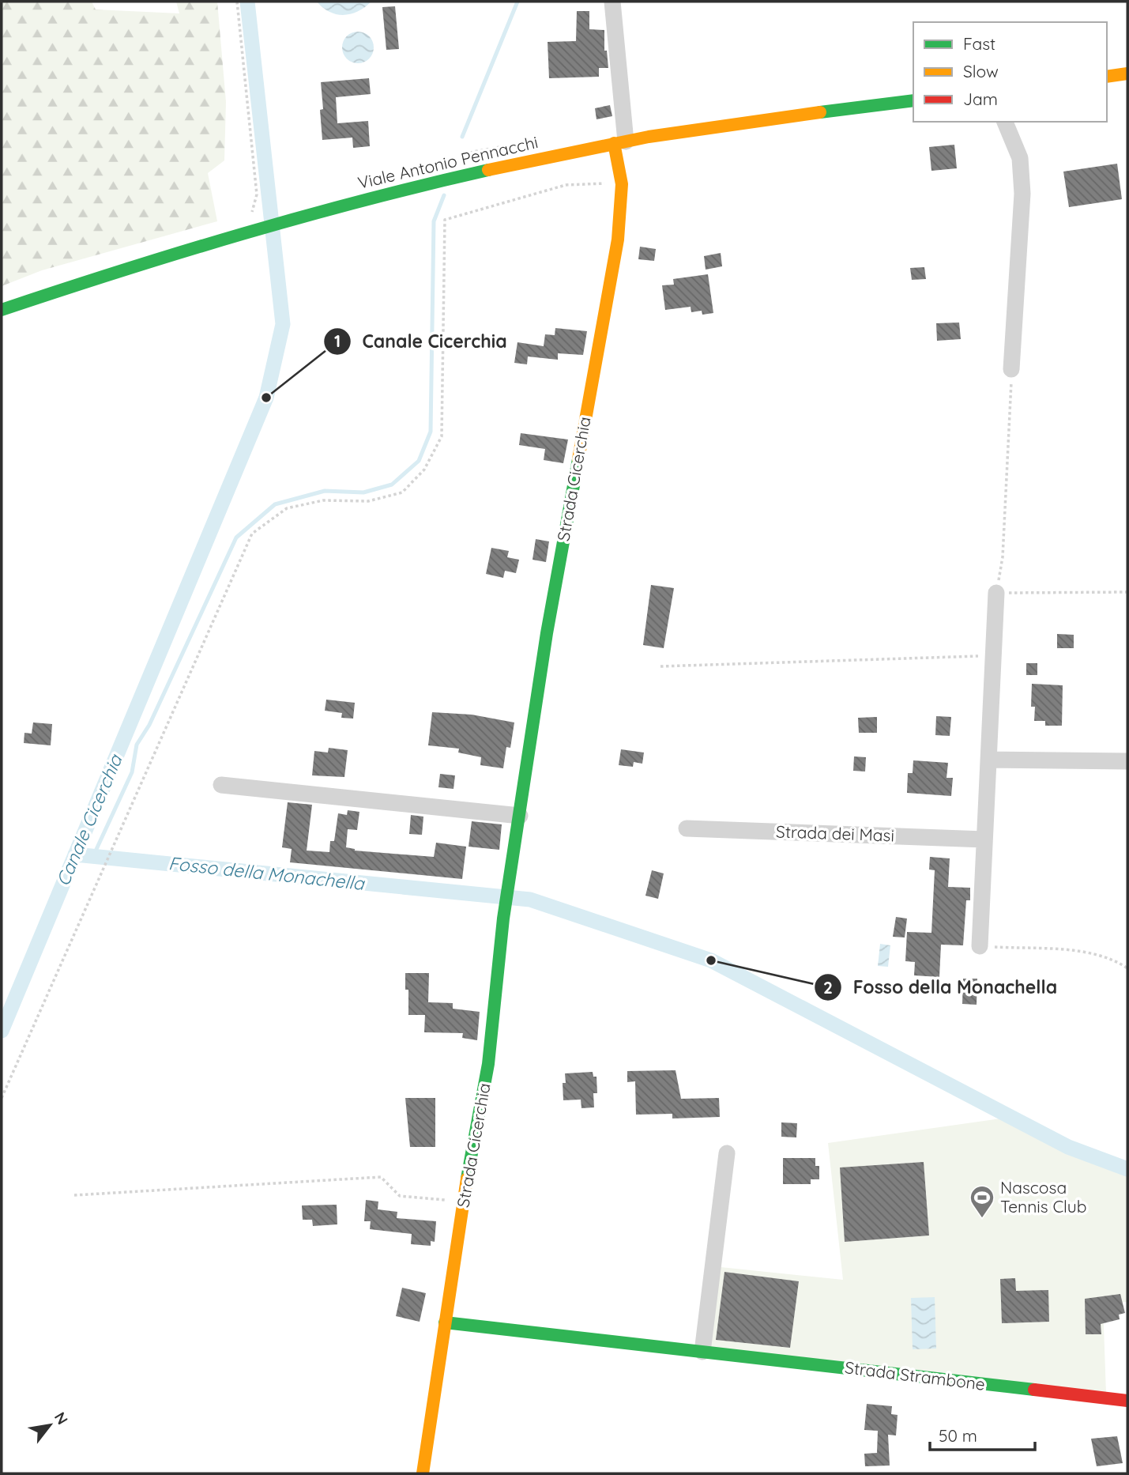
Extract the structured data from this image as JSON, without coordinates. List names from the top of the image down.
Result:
{
  "streets": {
    "street": [
      "Viale Antonio Pennacchi",
      "Strada Cicerchia",
      "Strada dei Masi",
      "Strada Strambone"
    ]
  },
  "crossings": [
    ["Viale Antonio Pennacchi", "Strada Cicerchia"],
    ["Strada Cicerchia", "Strada Strambone"]
  ],
  "water": ["Canale Cicerchia", "Fosso della Monachella"],
  "places": {
    "other": ["Canale Cicerchia", "Fosso della Monachella"],
    "sports": ["Nascosa Tennis Club"]
  },
  "legend": ["Fast", "Slow", "Jam"],
  "scale_bar": "50 m",
  "north": "top right"
}
